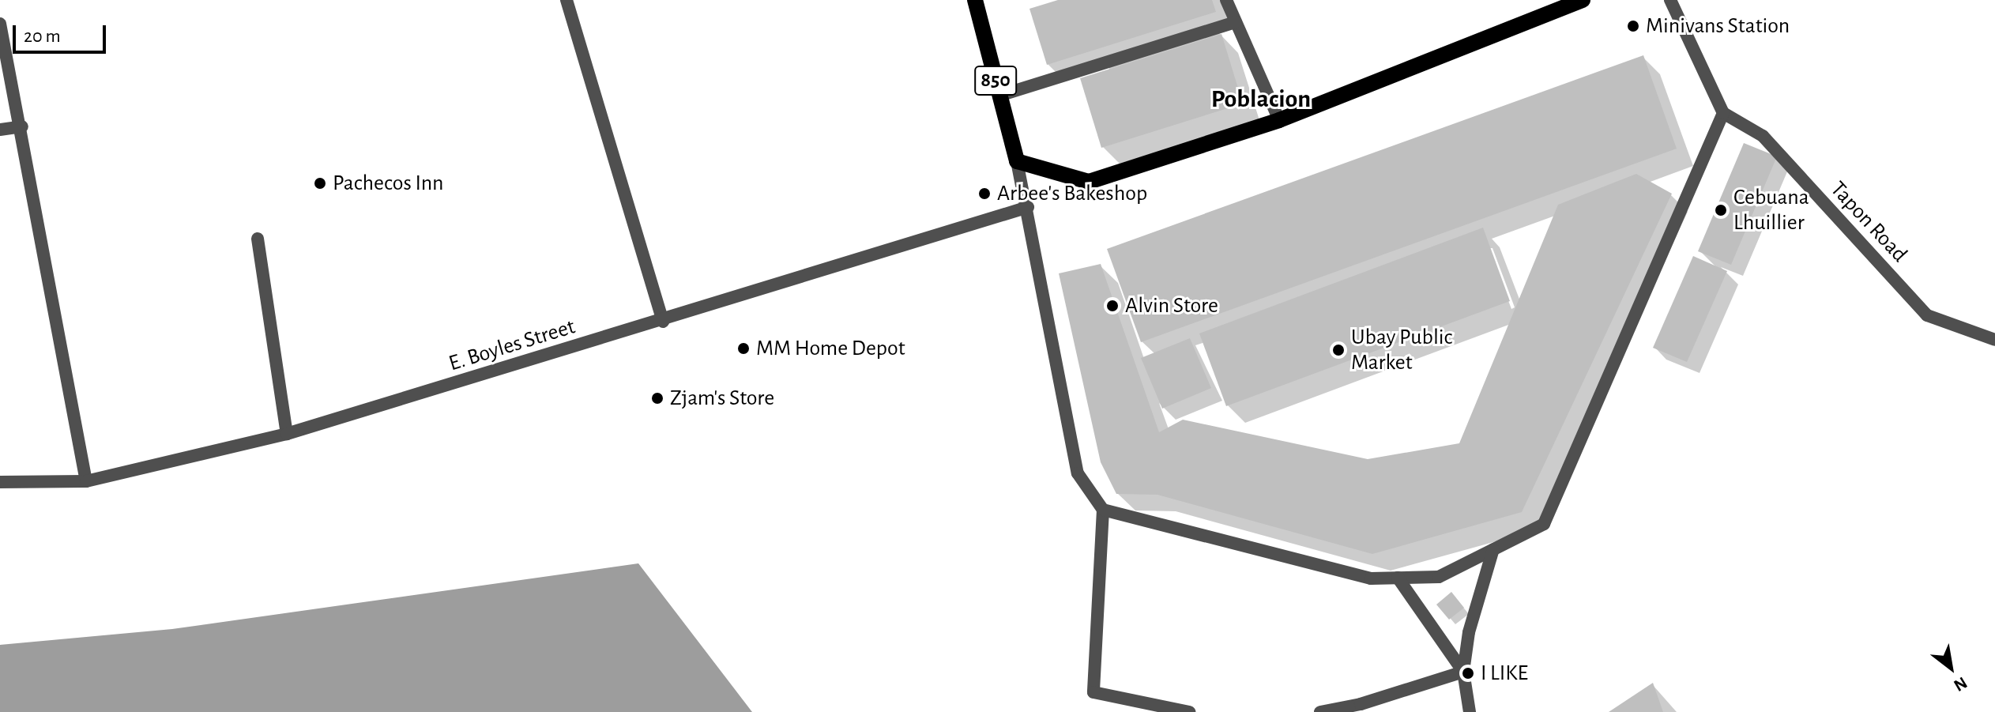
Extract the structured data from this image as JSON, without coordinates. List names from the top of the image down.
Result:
{
  "streets": {
    "main road": ["850"],
    "street": ["Tapon Road", "E. Boyles Street"]
  },
  "districts": ["Poblacion"],
  "places": [
    "Minivans Station",
    "Pachecos Inn",
    "Arbee's Bakeshop",
    "Cebuana Lhuillier",
    "Alvin Store",
    "MM Home Depot",
    "Ubay Public Market",
    "Zjam's Store",
    "I LIKE"
  ],
  "scale_bar": "20 m",
  "north": "bottom right"
}
